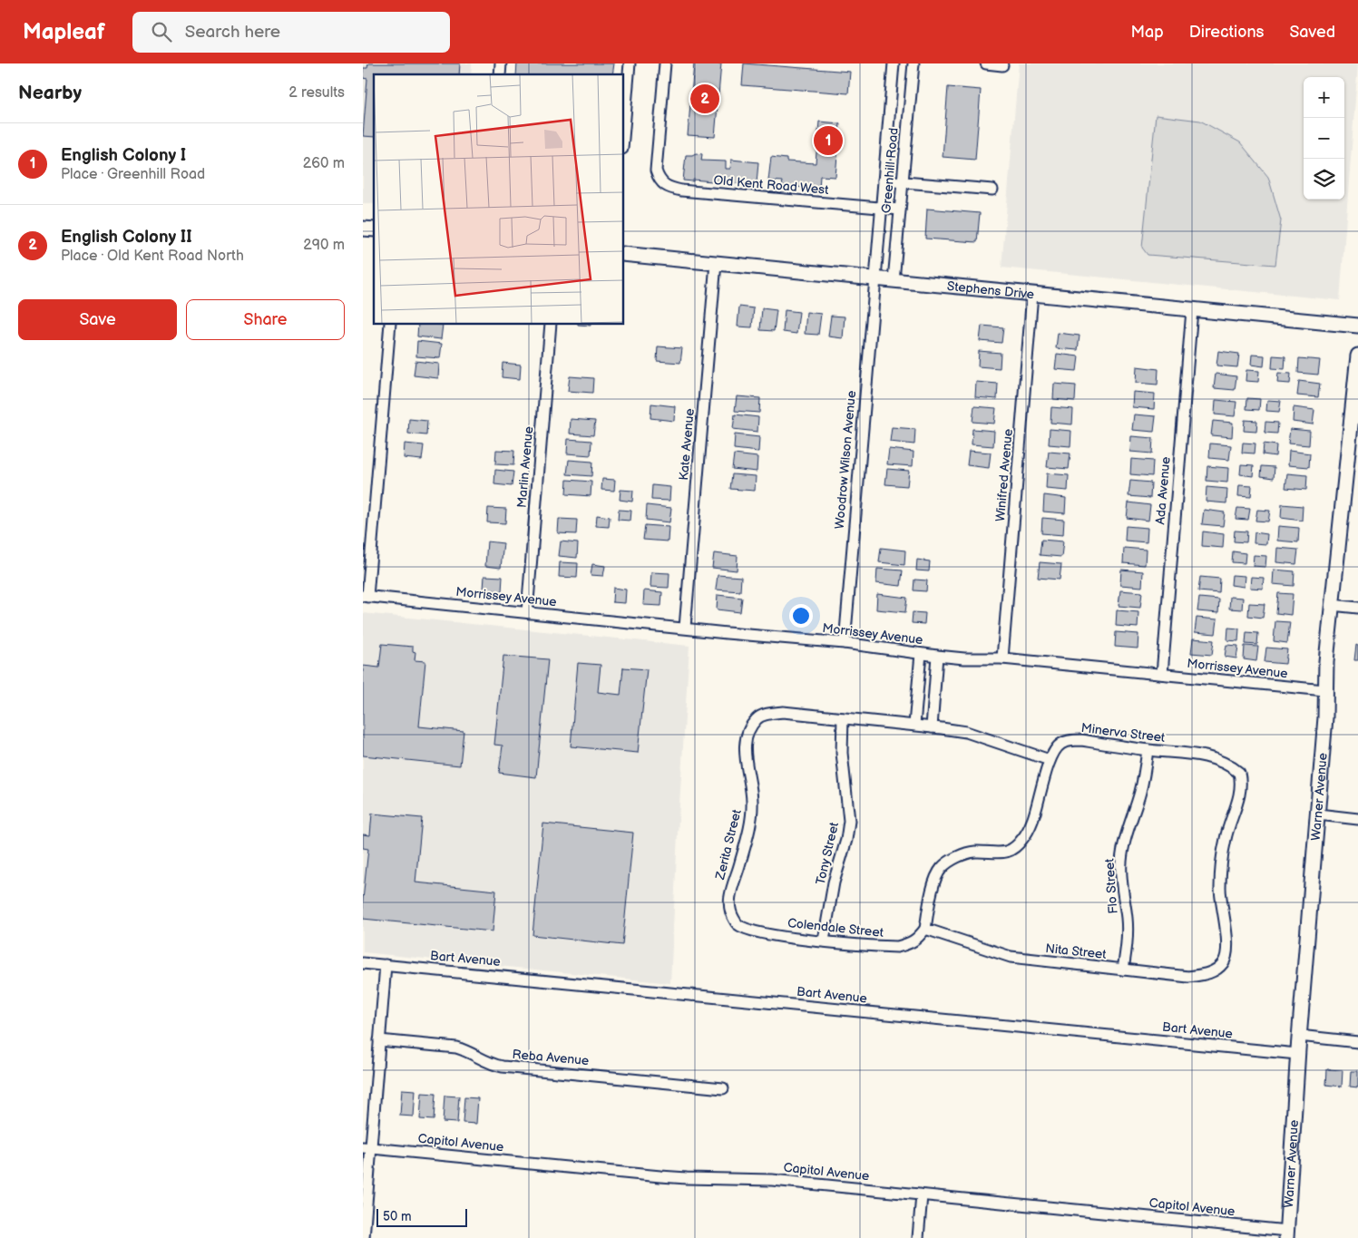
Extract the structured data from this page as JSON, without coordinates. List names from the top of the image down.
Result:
{
  "streets": {
    "street": [
      "Greenhill Road",
      "Old Kent Road West",
      "Stephens Drive",
      "Kate Avenue",
      "Woodrow Wilson Avenue",
      "Marlin Avenue",
      "Winifred Avenue",
      "Ada Avenue",
      "Morrissey Avenue",
      "Minerva Street",
      "Warner Avenue",
      "Zerita Street",
      "Tony Street",
      "Flo Street",
      "Colendale Street",
      "Nita Street",
      "Bart Avenue",
      "Reba Avenue",
      "Capitol Avenue"
    ]
  },
  "crossings": [
    ["Greenhill Road", "Old Kent Road West"],
    ["Greenhill Road", "Stephens Drive"],
    ["Greenhill Road", "Woodrow Wilson Avenue"],
    ["Stephens Drive", "Kate Avenue"],
    ["Stephens Drive", "Woodrow Wilson Avenue"],
    ["Stephens Drive", "Winifred Avenue"],
    ["Stephens Drive", "Ada Avenue"],
    ["Kate Avenue", "Morrissey Avenue"],
    ["Woodrow Wilson Avenue", "Morrissey Avenue"],
    ["Marlin Avenue", "Morrissey Avenue"],
    ["Winifred Avenue", "Morrissey Avenue"],
    ["Ada Avenue", "Morrissey Avenue"],
    ["Morrissey Avenue", "Warner Avenue"],
    ["Minerva Street", "Flo Street"],
    ["Minerva Street", "Nita Street"],
    ["Warner Avenue", "Bart Avenue"],
    ["Warner Avenue", "Capitol Avenue"],
    ["Zerita Street", "Tony Street"],
    ["Zerita Street", "Colendale Street"],
    ["Tony Street", "Colendale Street"],
    ["Flo Street", "Nita Street"],
    ["Colendale Street", "Nita Street"]
  ],
  "scale_bar": "50 m",
  "page": {
    "header": "Mapleaf",
    "search": "Search here",
    "nav": ["Map", "Directions", "Saved"],
    "heading": ["Nearby", "2 results"],
    "map_buttons": ["+", "−"],
    "pins": ["2", "1"],
    "list": [
      {
        "mark": "1",
        "name": "English Colony I",
        "note": "Place · Greenhill Road",
        "value": "260 m"
      },
      {
        "mark": "2",
        "name": "English Colony II",
        "note": "Place · Old Kent Road North",
        "value": "290 m"
      }
    ],
    "buttons": ["Save", "Share"],
    "scale": "50 m"
  }
}
